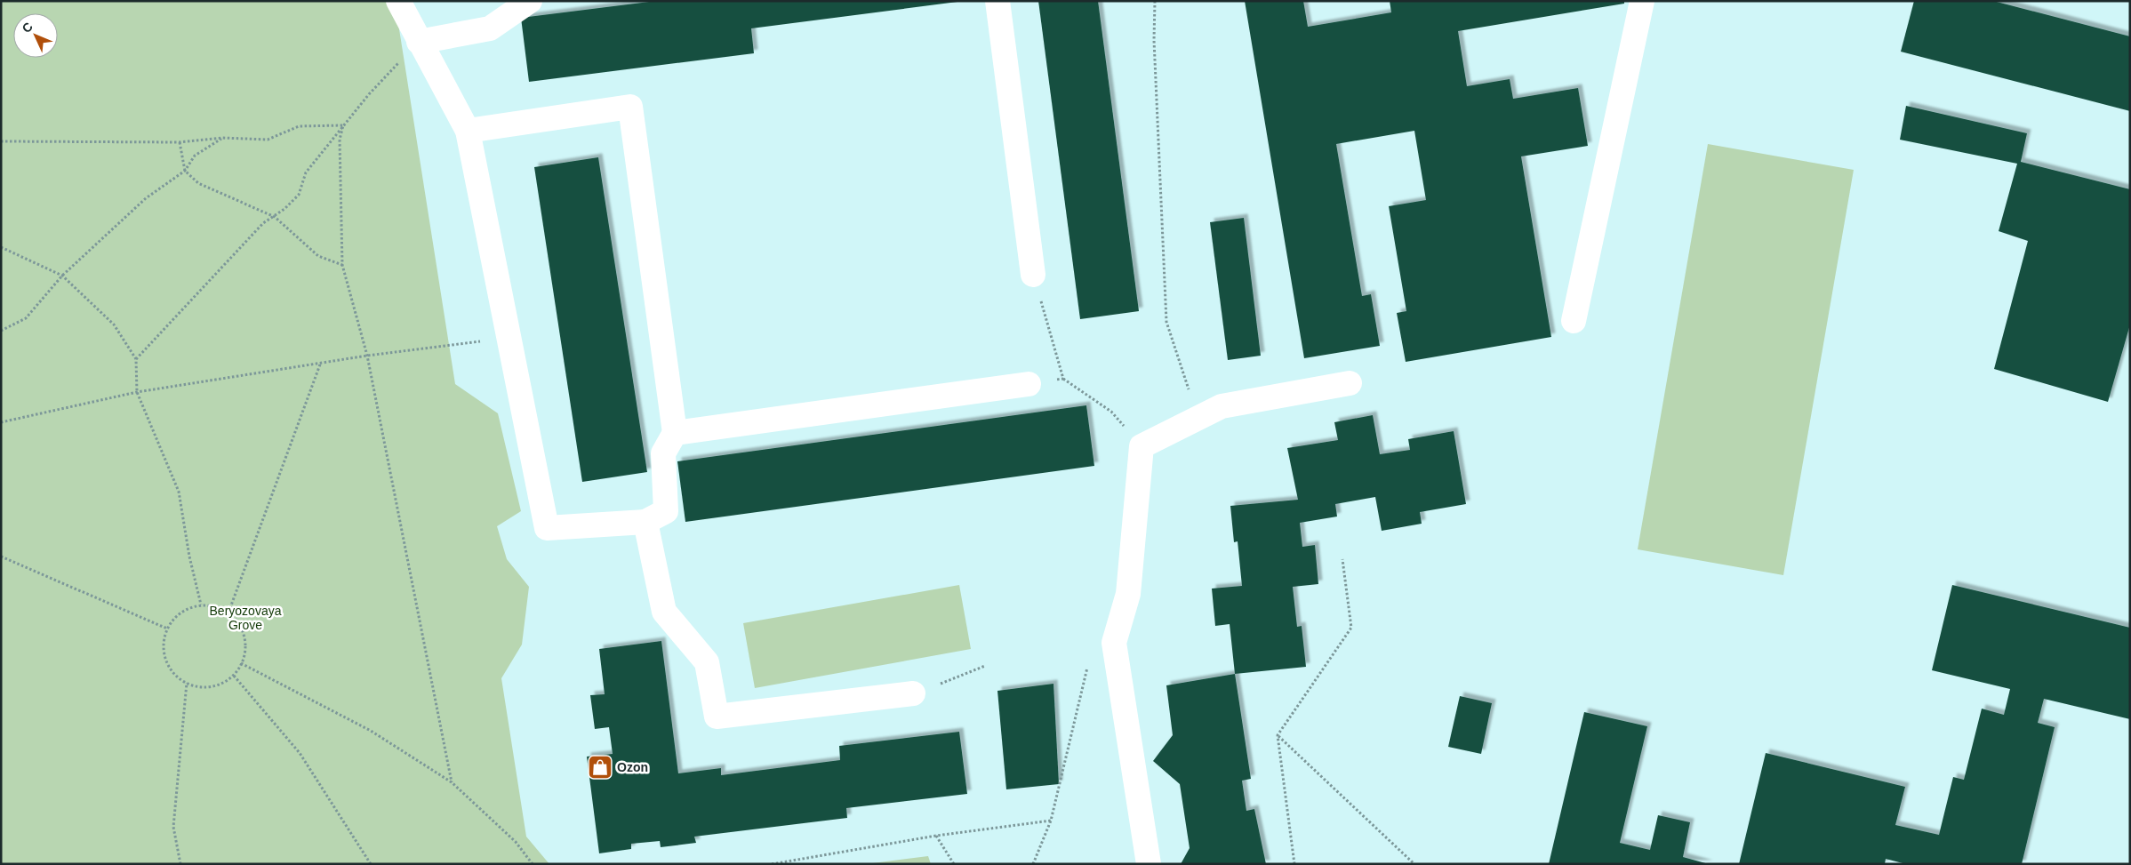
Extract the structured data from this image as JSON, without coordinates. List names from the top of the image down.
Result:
{
  "parks": ["Beryozovaya Grove"],
  "places": {
    "shop": ["Ozon"]
  },
  "north": "top left"
}
